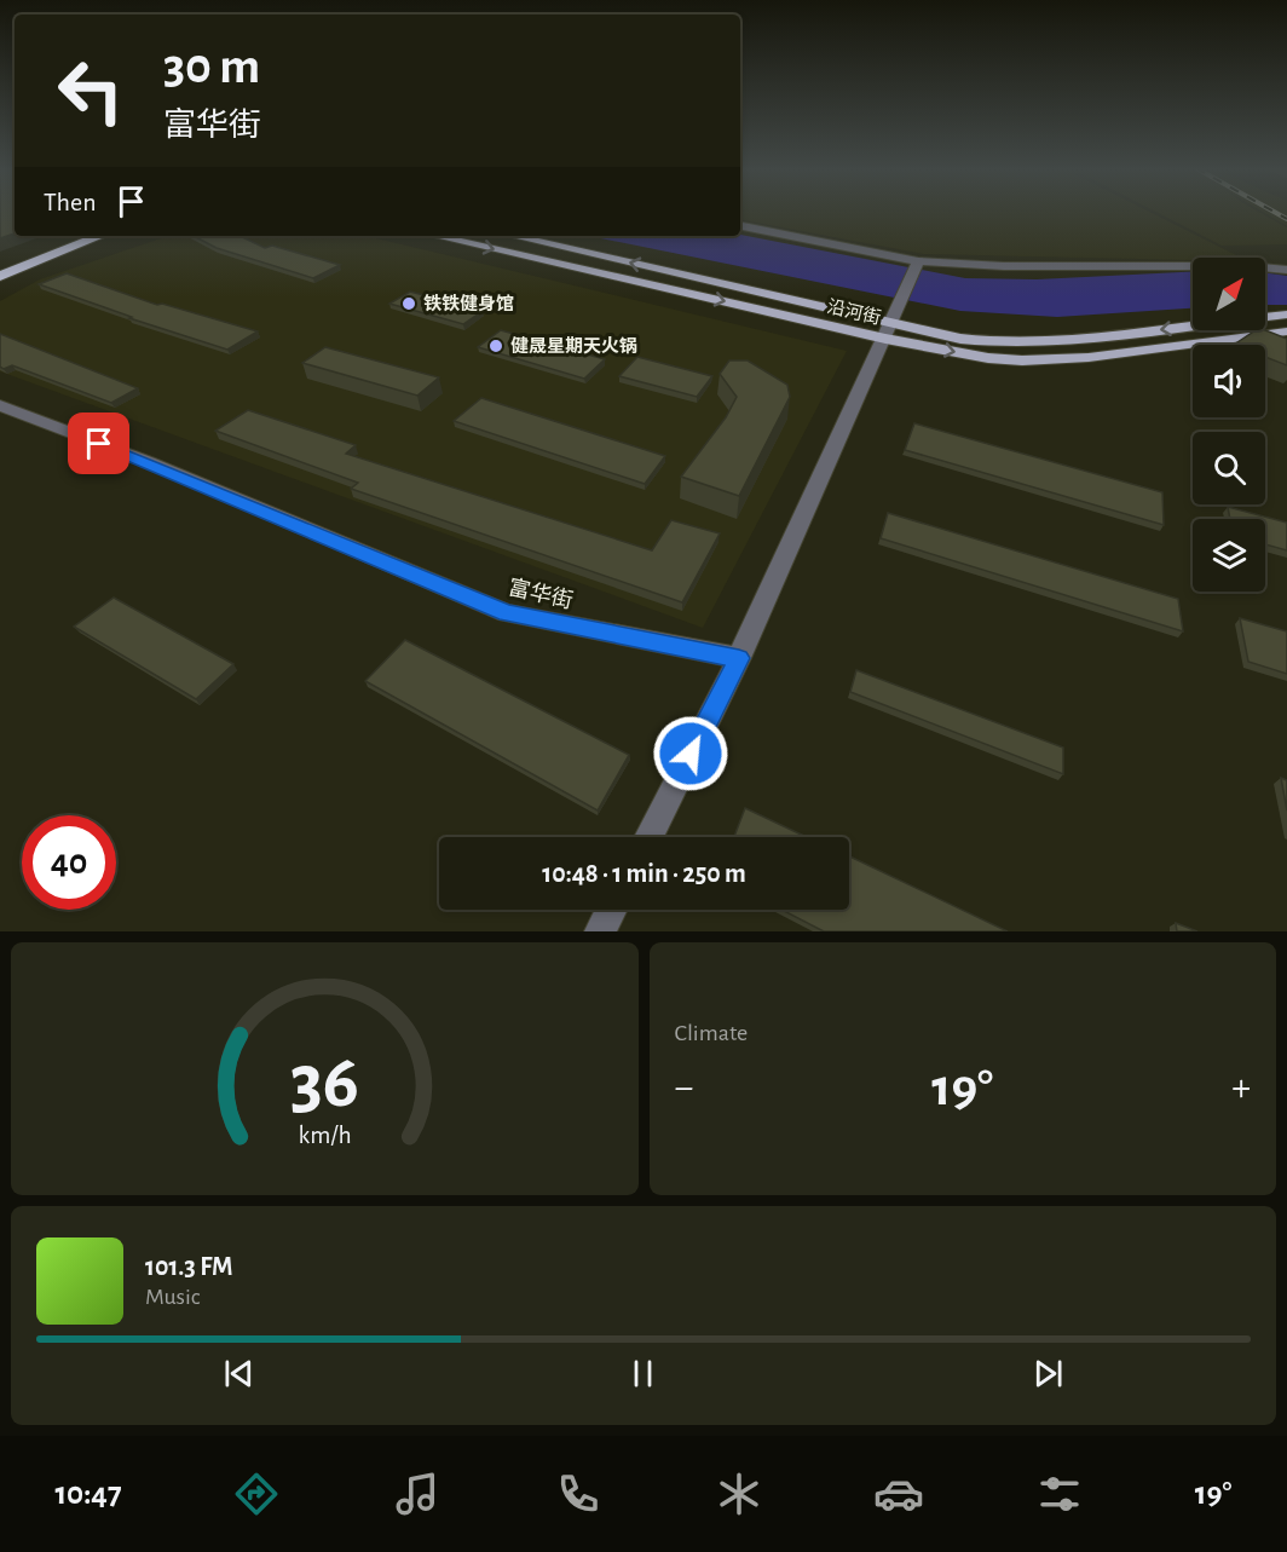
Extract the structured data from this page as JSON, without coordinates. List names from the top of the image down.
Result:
{
  "streets": {
    "main road": ["沿河街"],
    "street": ["富华街"]
  },
  "places": ["铁铁健身馆", "健晟星期天火锅"],
  "north": "top right",
  "page": {
    "turn": ["30 m", "富华街"],
    "then": "Then",
    "limit": "40",
    "trip": "10:48 · 1 min · 250 m",
    "tile": "Climate",
    "heat": ["−", "19°", "+"],
    "song": ["101.3 FM", "Music"],
    "tabs": ["10:47", "19°"],
    "gauge": ["36", "km/h"]
  }
}
